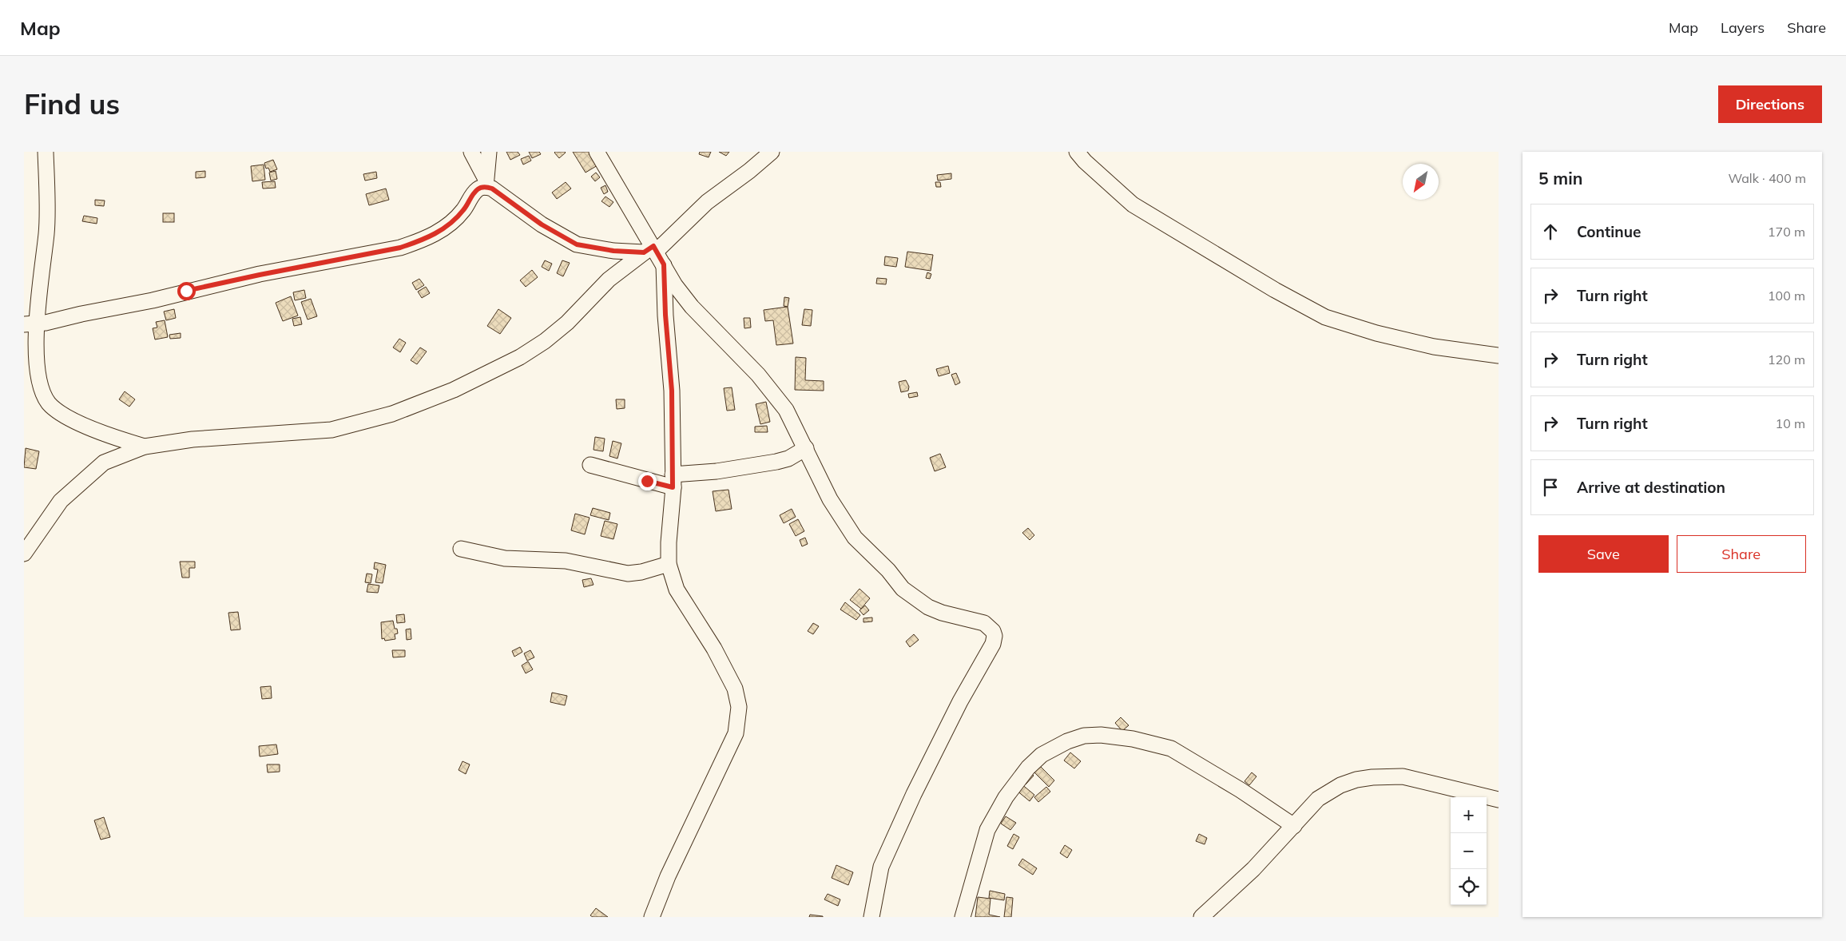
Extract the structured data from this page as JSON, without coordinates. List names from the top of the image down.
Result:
{
  "north": "bottom left",
  "page": {
    "header": "Map",
    "nav": ["Map", "Layers", "Share"],
    "buttons": [
      "Directions",
      ["Save", "Share"]
    ],
    "title": "Find us",
    "heading": ["5 min", "Walk · 400 m"],
    "list": [
      ["Continue", "170 m"],
      ["Turn right", "100 m"],
      ["Turn right", "120 m"],
      ["Turn right", "10 m"],
      "Arrive at destination"
    ],
    "map_buttons": ["+", "−"]
  }
}
